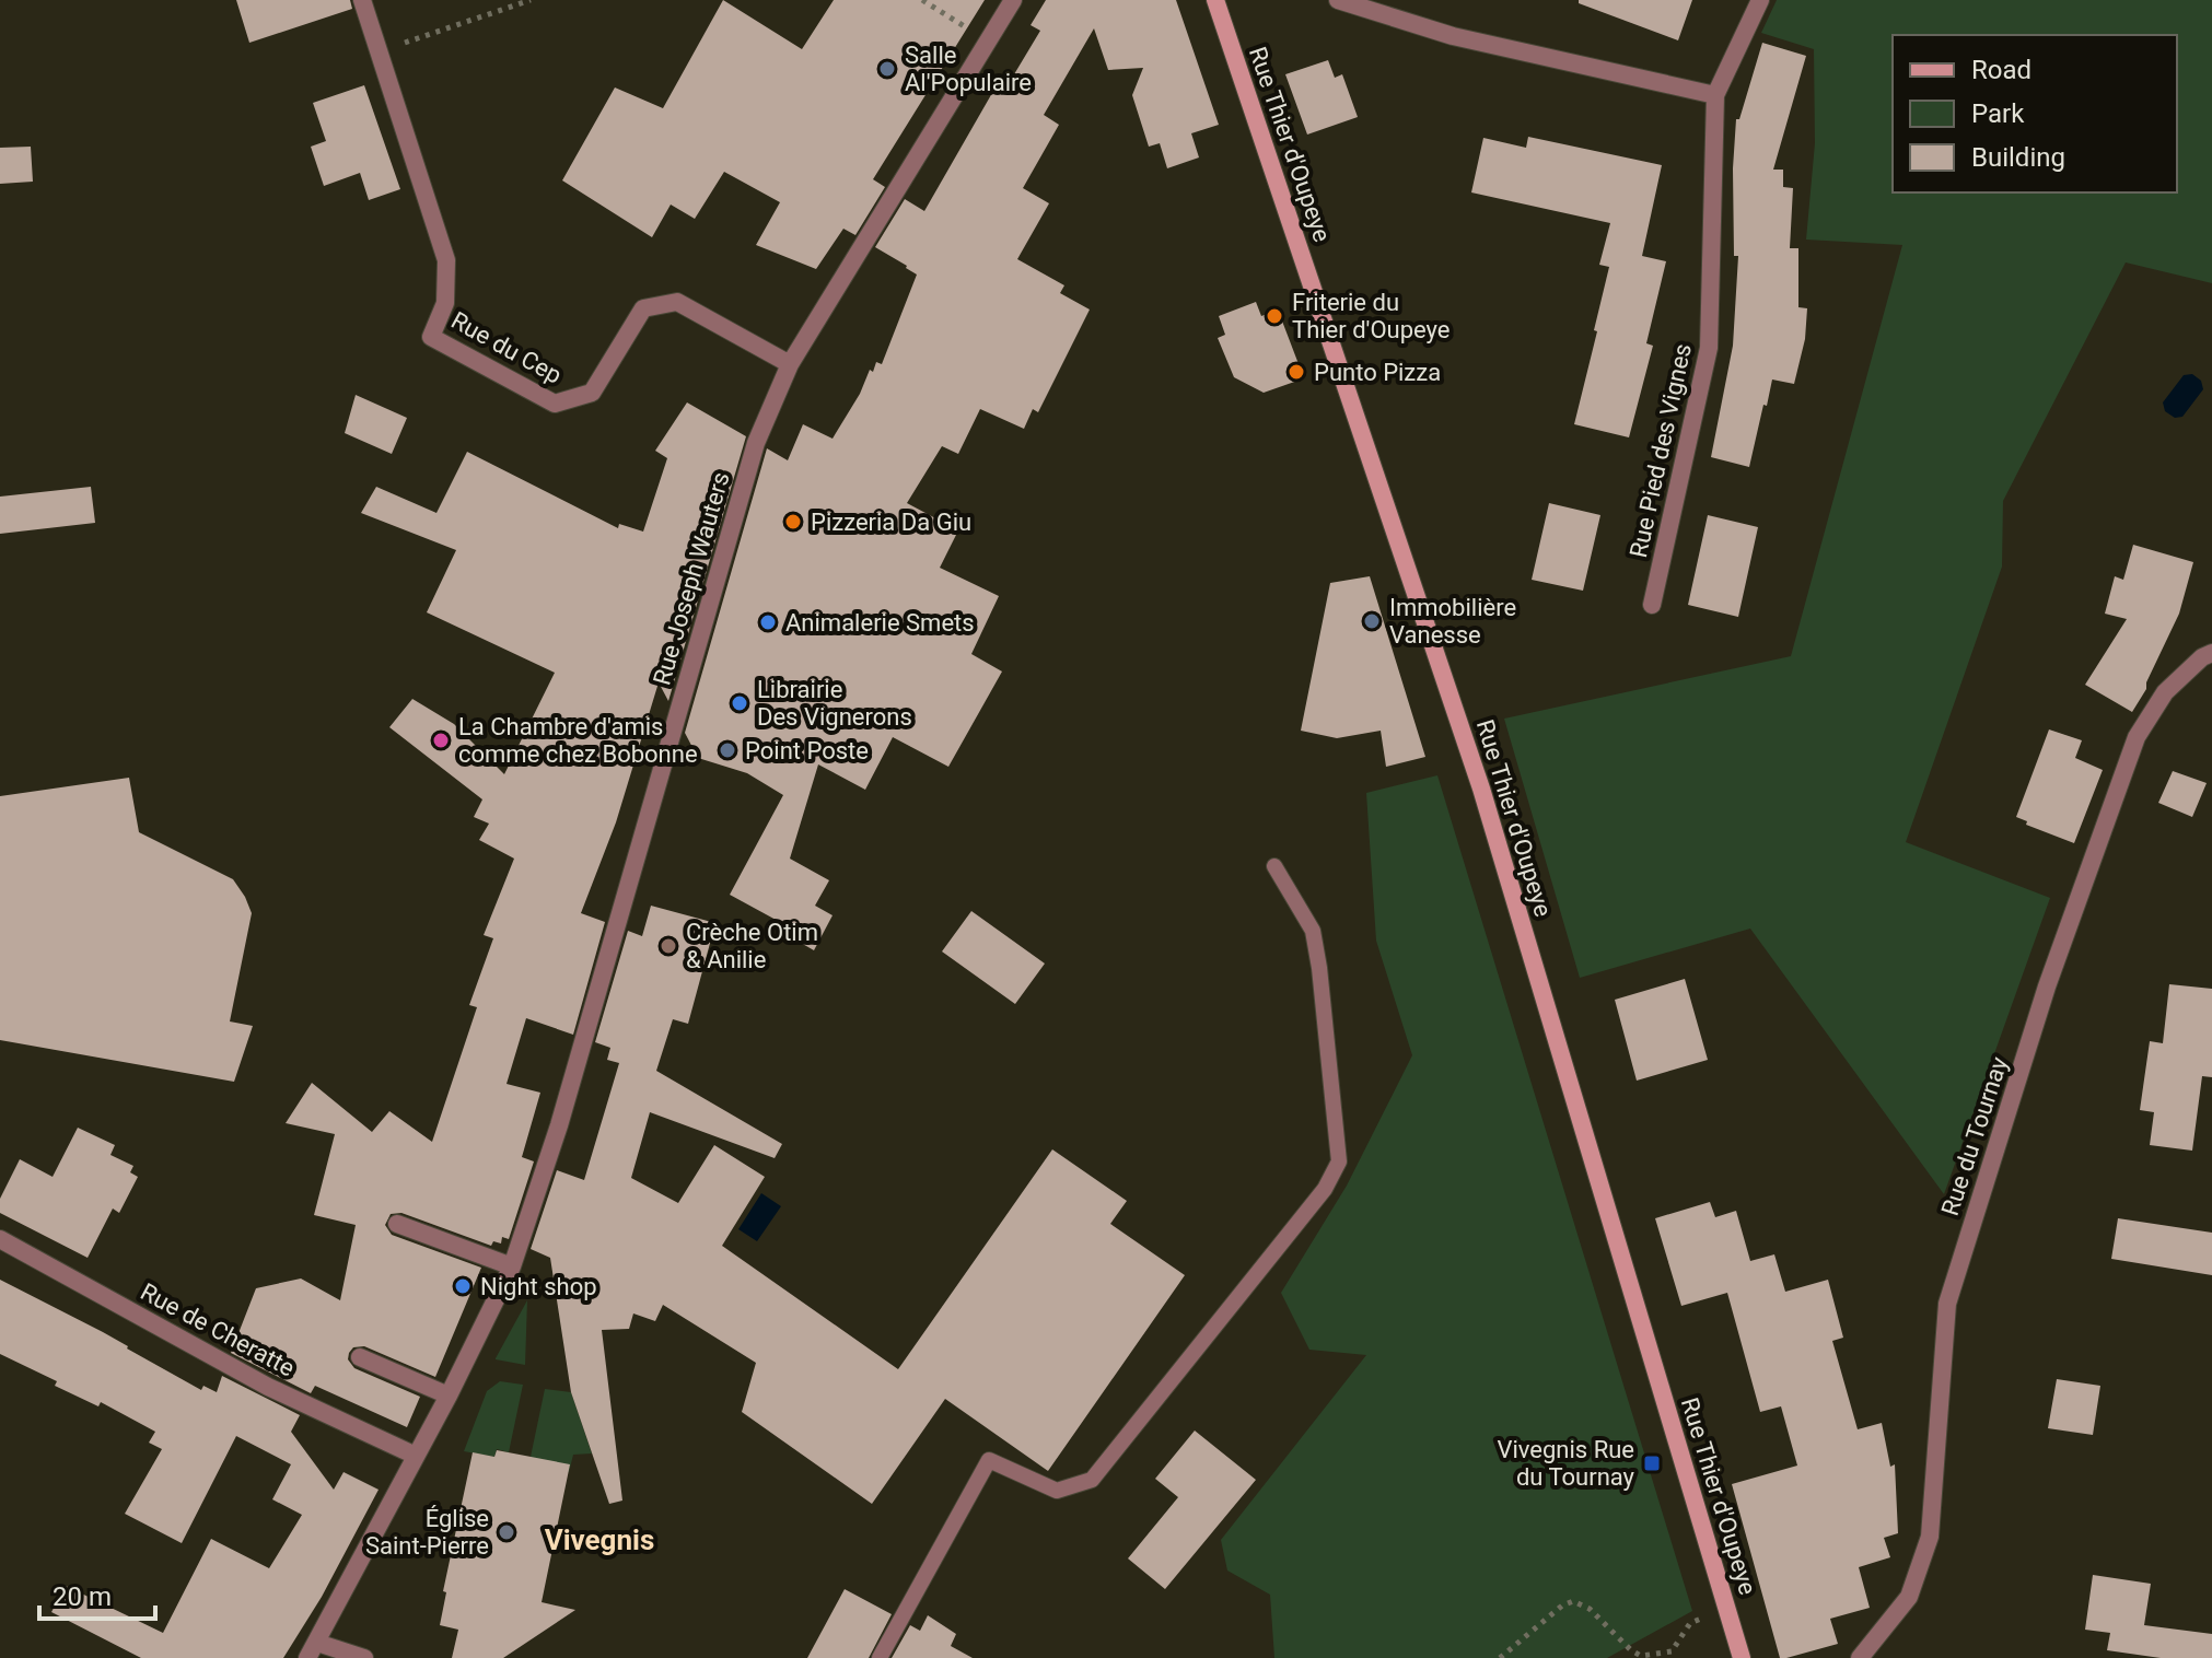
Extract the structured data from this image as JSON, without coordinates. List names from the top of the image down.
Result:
{
  "streets": {
    "main road": ["Rue Thier d'Oupeye"],
    "street": [
      "Rue du Cep",
      "Rue Pied des Vignes",
      "Rue Joseph Wauters",
      "Rue du Tournay",
      "Rue de Cheratte"
    ]
  },
  "crossings": [
    ["Rue du Cep", "Rue Joseph Wauters"],
    ["Rue Joseph Wauters", "Rue de Cheratte"]
  ],
  "districts": ["Vivegnis"],
  "places": {
    "other": [
      "Salle Al'Populaire",
      "Friterie du Thier d'Oupeye",
      "Punto Pizza",
      "Pizzeria Da Giu",
      "Immobilière Vanesse",
      "Animalerie Smets",
      "Librairie Des Vignerons",
      "La Chambre d'amis comme chez Bobonne",
      "Point Poste",
      "Crèche Otim & Anilie",
      "Night shop",
      "Église Saint-Pierre"
    ],
    "transit": ["Vivegnis Rue du Tournay"]
  },
  "legend": ["Road", "Park", "Building"],
  "scale_bar": "20 m"
}
